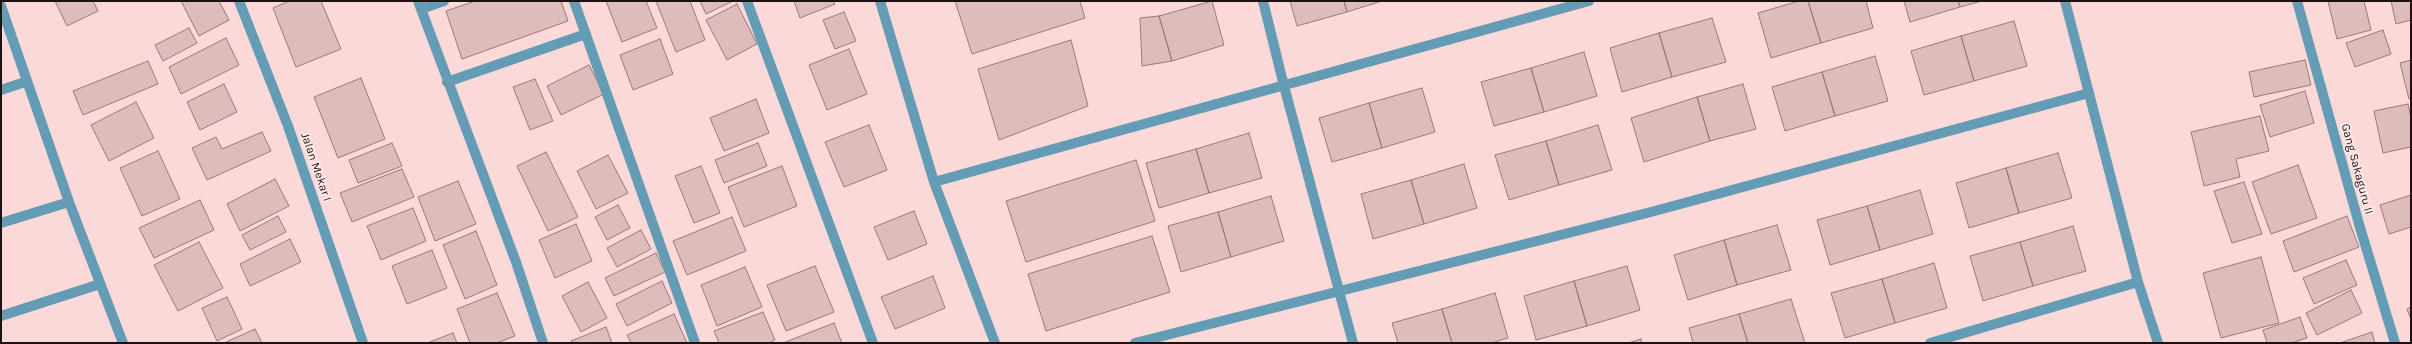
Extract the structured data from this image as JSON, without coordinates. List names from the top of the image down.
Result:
{
  "streets": {
    "street": ["Jalan Mekar I", "Gang Sakaguru II"]
  }
}
